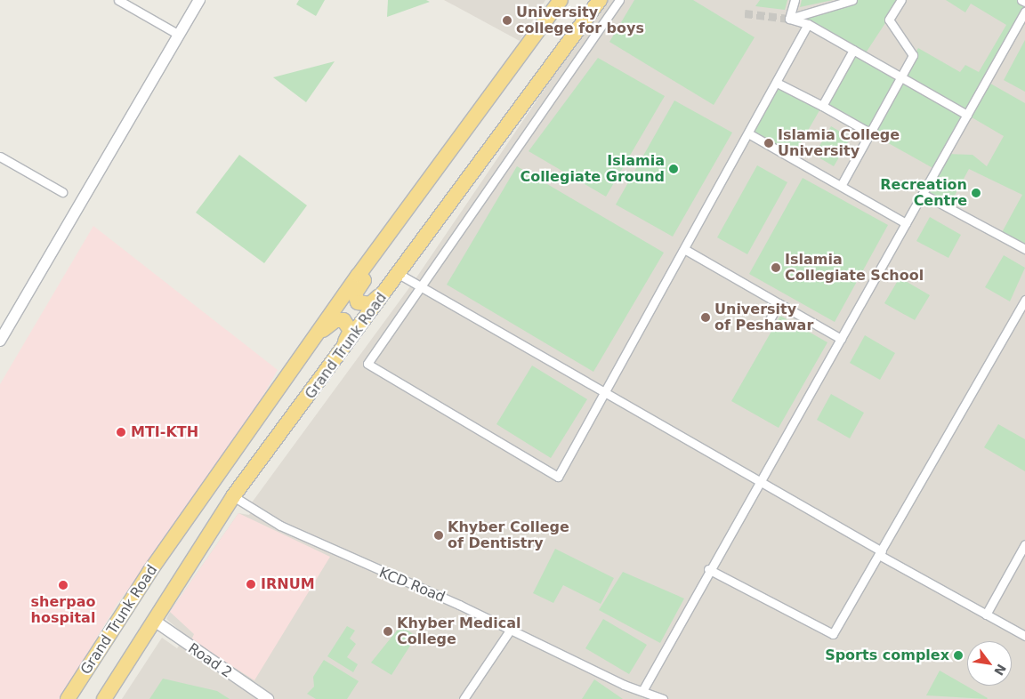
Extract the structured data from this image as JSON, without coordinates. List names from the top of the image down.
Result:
{
  "streets": {
    "highway": ["Grand Trunk Road"],
    "street": ["KCD Road", "Road 2"]
  },
  "crossings": [
    ["Grand Trunk Road", "KCD Road"],
    ["Grand Trunk Road", "Road 2"]
  ],
  "places": [
    "University college for boys",
    "Islamia College University",
    "Islamia Collegiate Ground",
    "Recreation Centre",
    "Islamia Collegiate School",
    "University of Peshawar",
    "MTI-KTH",
    "Khyber College of Dentistry",
    "IRNUM",
    "sherpao hospital",
    "Khyber Medical College",
    "Sports complex"
  ],
  "north": "bottom right"
}
